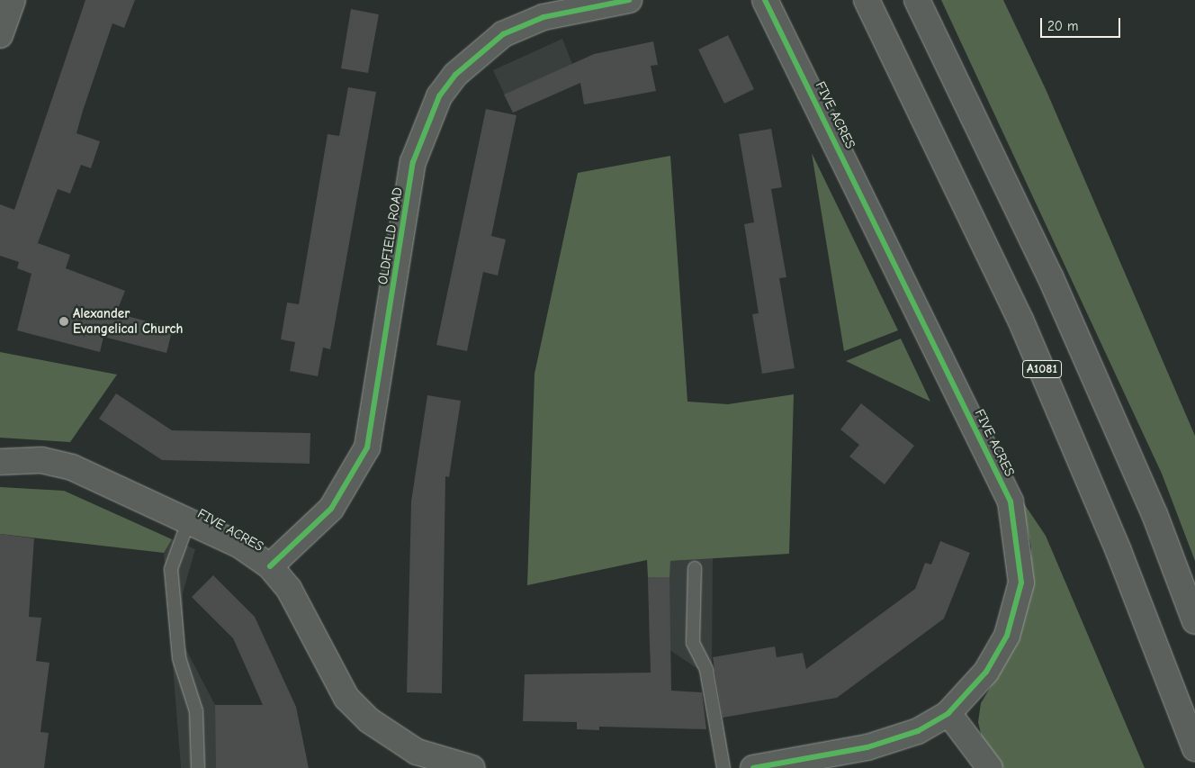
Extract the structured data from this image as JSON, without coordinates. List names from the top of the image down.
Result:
{
  "streets": {
    "street": ["FIVE ACRES", "OLDFIELD ROAD", "A1081"]
  },
  "crossings": [
    ["FIVE ACRES", "OLDFIELD ROAD"]
  ],
  "places": ["Alexander Evangelical Church"],
  "scale_bar": "20 m"
}
